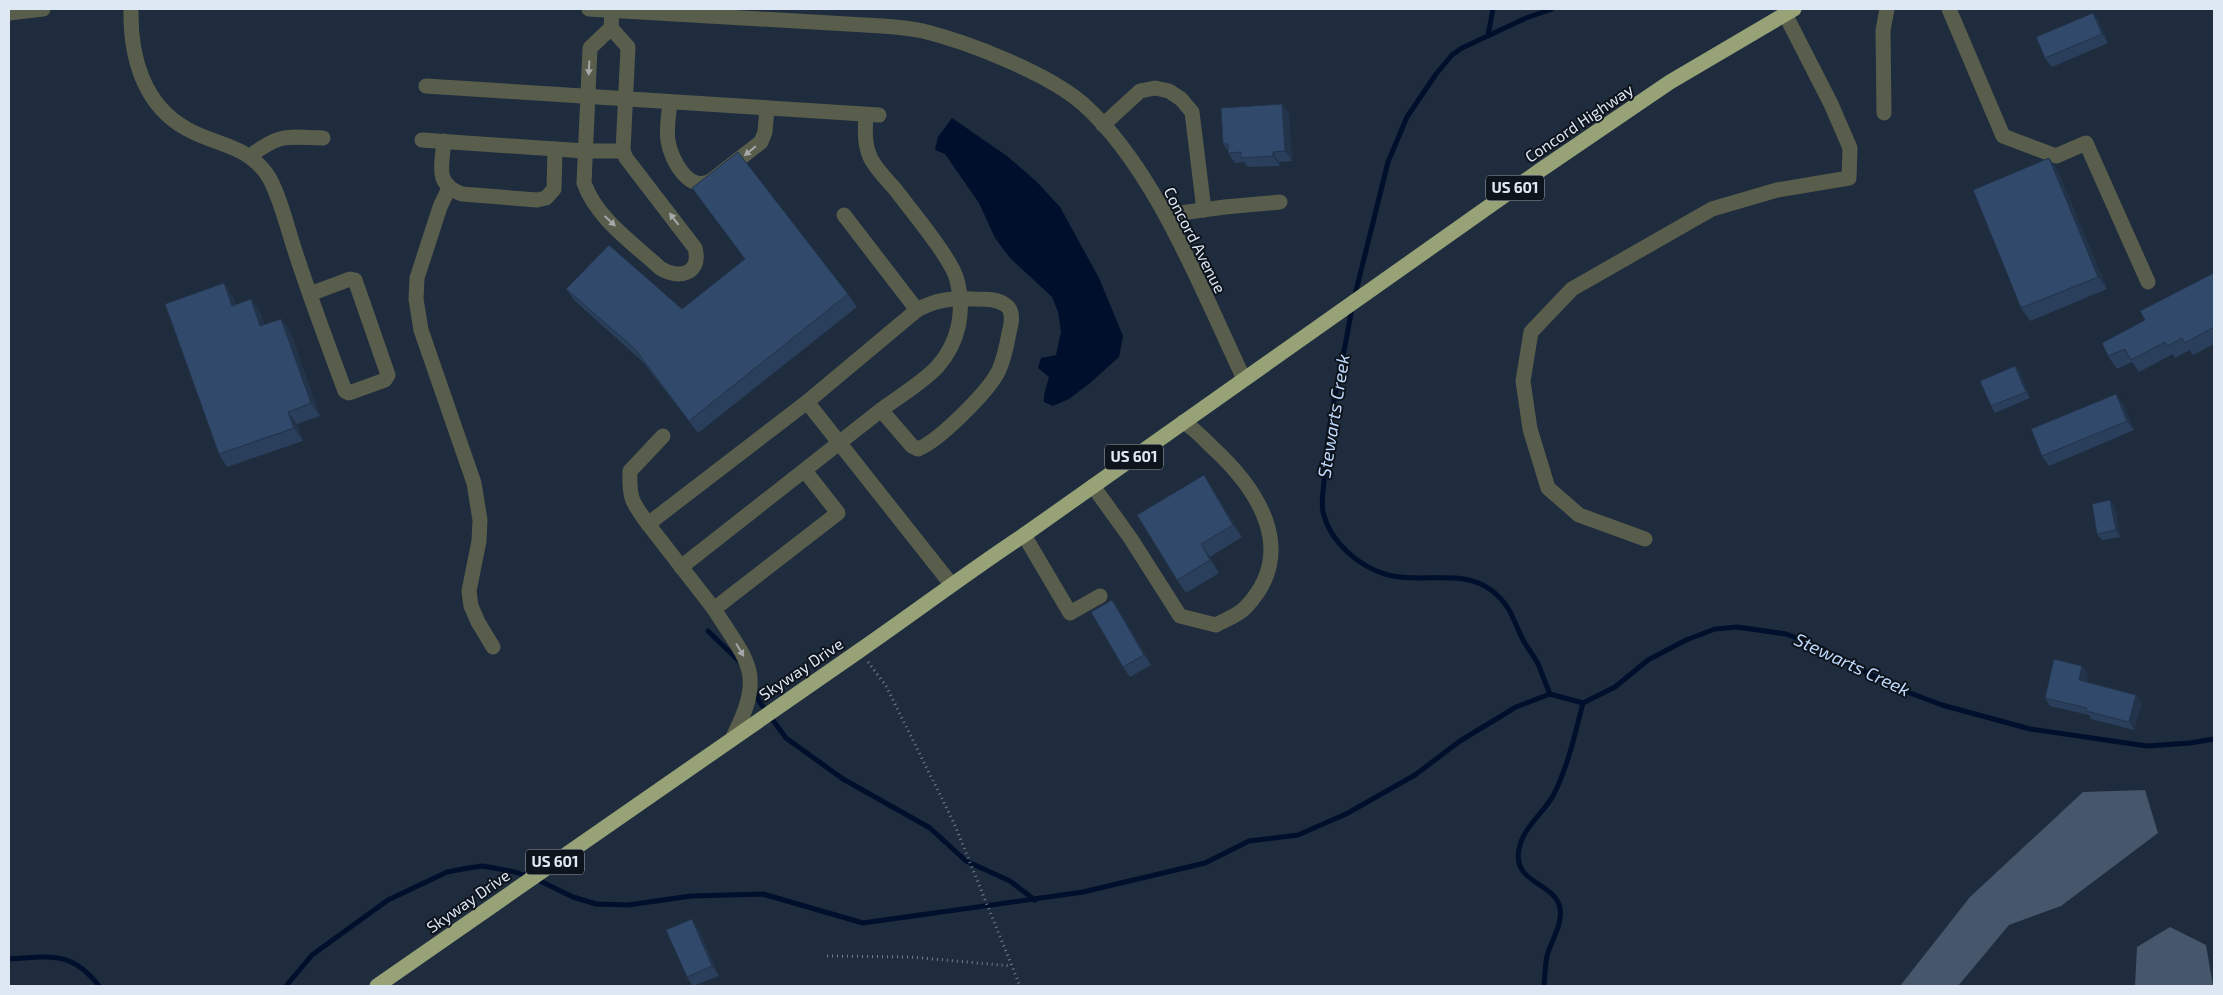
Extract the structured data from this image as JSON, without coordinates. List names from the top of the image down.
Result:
{
  "streets": {
    "highway": ["Concord Highway", "US 601", "Skyway Drive"],
    "street": ["Concord Avenue"]
  },
  "crossings": [
    ["Concord Highway", "Concord Avenue"],
    ["Concord Highway", "Skyway Drive"],
    ["Concord Avenue", "Skyway Drive"]
  ],
  "water": ["Stewarts Creek"]
}
